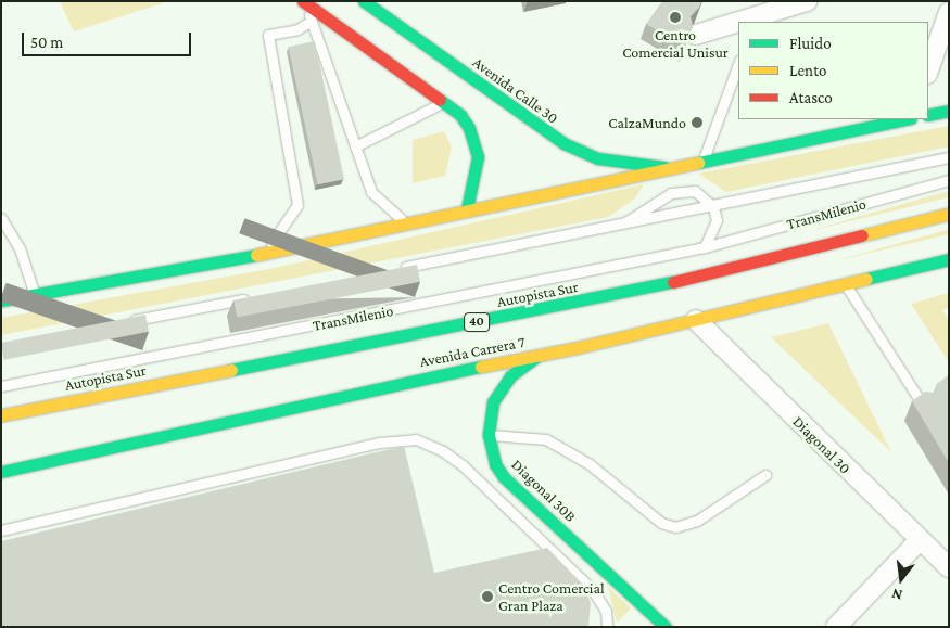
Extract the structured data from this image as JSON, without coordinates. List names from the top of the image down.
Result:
{
  "streets": {
    "main road": [
      "Avenida Calle 30",
      "Autopista Sur",
      "40",
      "Avenida Carrera 7",
      "Diagonal 30B"
    ],
    "street": ["Diagonal 30"],
    "lane": ["TransMilenio"]
  },
  "crossings": [
    ["Avenida Carrera 7", "Diagonal 30"],
    ["Avenida Carrera 7", "Diagonal 30B"]
  ],
  "places": ["Centro Comercial Unisur", "CalzaMundo", "Centro Comercial Gran Plaza"],
  "legend": ["Fluido", "Lento", "Atasco"],
  "scale_bar": "50 m",
  "north": "bottom"
}
